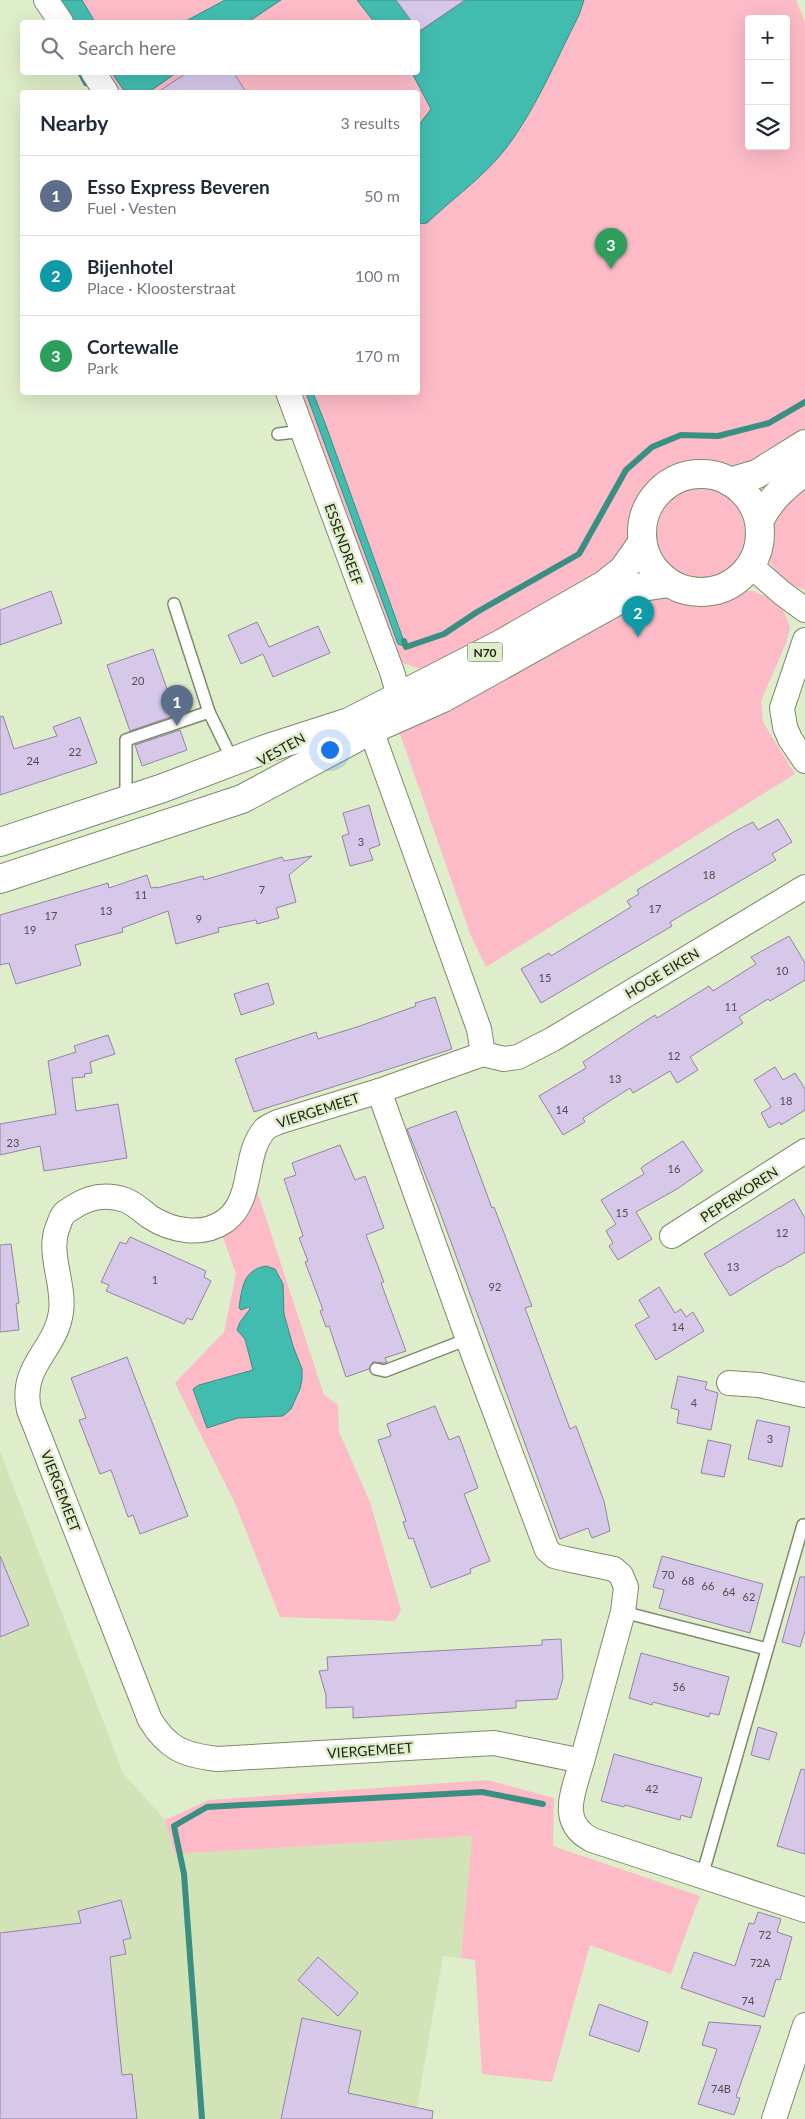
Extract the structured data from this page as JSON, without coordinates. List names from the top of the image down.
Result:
{
  "streets": {
    "main road": ["N70", "VESTEN"],
    "street": [
      "ESSENDREEF",
      "HOGE EIKEN",
      "VIERGEMEET",
      "PEPERKOREN"
    ]
  },
  "crossings": [
    ["ESSENDREEF", "N70"],
    ["N70", "VESTEN"],
    ["HOGE EIKEN", "VIERGEMEET"]
  ],
  "house_numbers": [
    "20",
    "22",
    "24",
    "3",
    "18",
    "7",
    "11",
    "17",
    "13",
    "17",
    "9",
    "19",
    "10",
    "15",
    "11",
    "12",
    "13",
    "18",
    "14",
    "23",
    "16",
    "15",
    "12",
    "13",
    "1",
    "92",
    "14",
    "4",
    "3",
    "70",
    "68",
    "66",
    "64",
    "62",
    "56",
    "42",
    "72",
    "72A",
    "74",
    "74B"
  ],
  "page": {
    "map_buttons": ["+", "−"],
    "search": "Search here",
    "heading": ["Nearby", "3 results"],
    "list": [
      {
        "mark": "1",
        "name": "Esso Express Beveren",
        "note": "Fuel · Vesten",
        "value": "50 m"
      },
      {
        "mark": "2",
        "name": "Bijenhotel",
        "note": "Place · Kloosterstraat",
        "value": "100 m"
      },
      {
        "mark": "3",
        "name": "Cortewalle",
        "note": "Park",
        "value": "170 m"
      }
    ],
    "pins": ["3", "2", "1"]
  }
}
